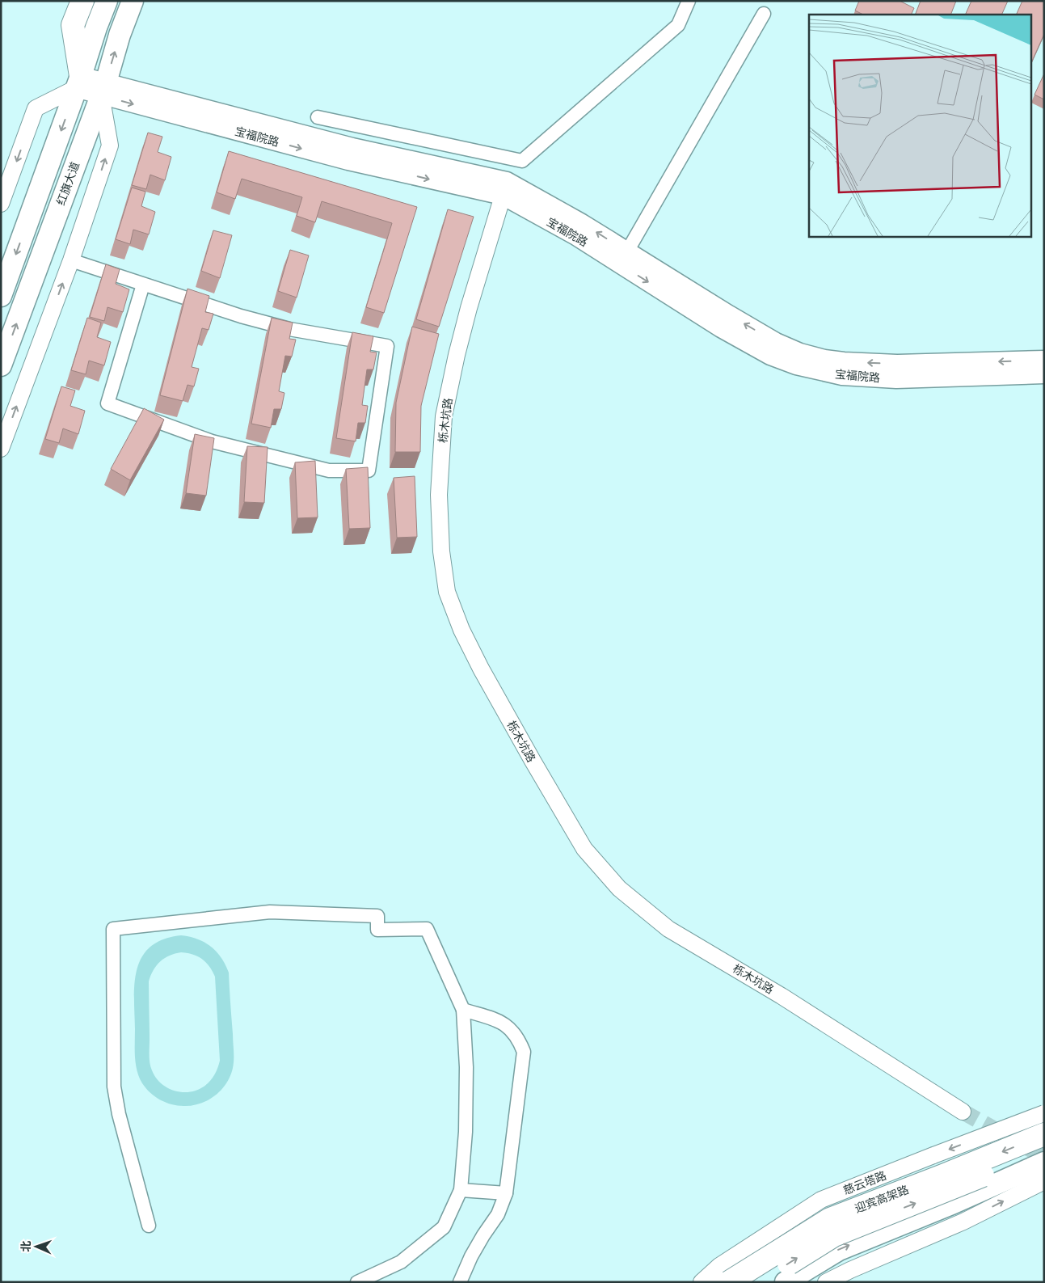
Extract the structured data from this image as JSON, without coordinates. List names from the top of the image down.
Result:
{
  "streets": {
    "highway": ["迎宾高架路"],
    "main road": ["宝福院路", "红旗大道", "慈云塔路"],
    "street": ["栎木坑路"]
  },
  "crossings": [
    ["宝福院路", "红旗大道"],
    ["宝福院路", "栎木坑路"]
  ],
  "north": "left"
}
